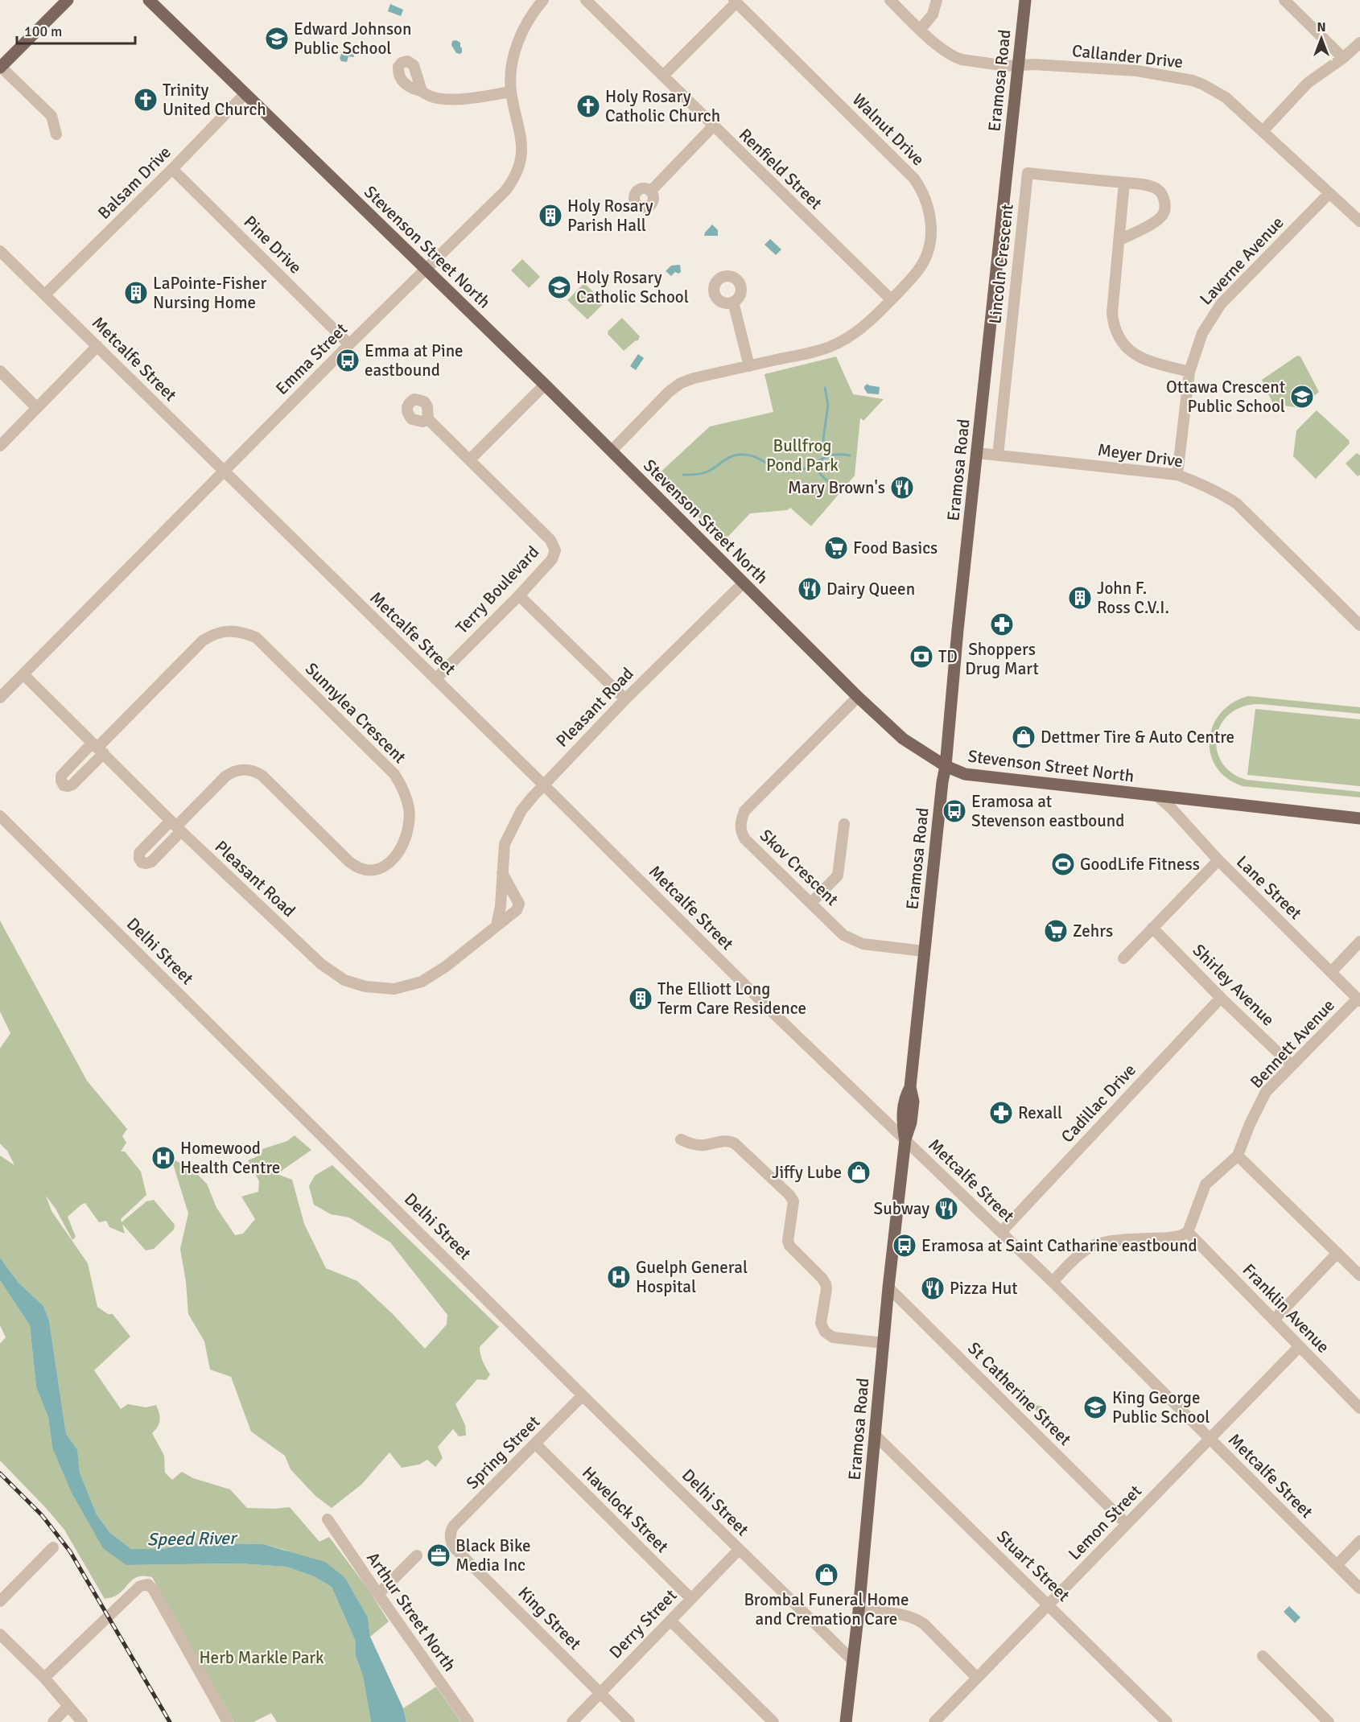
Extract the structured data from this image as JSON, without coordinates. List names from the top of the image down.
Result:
{
  "streets": {
    "main road": ["Eramosa Road", "Stevenson Street North"],
    "street": [
      "Callander Drive",
      "Walnut Drive",
      "Renfield Street",
      "Balsam Drive",
      "Pine Drive",
      "Laverne Avenue",
      "Lincoln Crescent",
      "Metcalfe Street",
      "Emma Street",
      "Meyer Drive",
      "Terry Boulevard",
      "Pleasant Road",
      "Sunnylea Crescent",
      "Skov Crescent",
      "Lane Street",
      "Delhi Street",
      "Shirley Avenue",
      "Bennett Avenue",
      "Cadillac Drive",
      "Franklin Avenue",
      "St Catherine Street",
      "Spring Street",
      "Havelock Street",
      "Lemon Street",
      "Stuart Street",
      "Arthur Street North",
      "King Street",
      "Derry Street"
    ]
  },
  "crossings": [
    ["Callander Drive", "Eramosa Road"],
    ["Callander Drive", "Laverne Avenue"],
    ["Eramosa Road", "Stevenson Street North"],
    ["Eramosa Road", "Metcalfe Street"],
    ["Eramosa Road", "Meyer Drive"],
    ["Eramosa Road", "Skov Crescent"],
    ["Eramosa Road", "Delhi Street"],
    ["Eramosa Road", "St Catherine Street"],
    ["Eramosa Road", "Stuart Street"],
    ["Walnut Drive", "Renfield Street"],
    ["Walnut Drive", "Stevenson Street North"],
    ["Balsam Drive", "Pine Drive"],
    ["Balsam Drive", "Stevenson Street North"],
    ["Balsam Drive", "Metcalfe Street"],
    ["Pine Drive", "Emma Street"],
    ["Stevenson Street North", "Emma Street"],
    ["Stevenson Street North", "Pleasant Road"],
    ["Stevenson Street North", "Skov Crescent"],
    ["Stevenson Street North", "Lane Street"],
    ["Laverne Avenue", "Meyer Drive"],
    ["Lincoln Crescent", "Meyer Drive"],
    ["Metcalfe Street", "Emma Street"],
    ["Metcalfe Street", "Terry Boulevard"],
    ["Metcalfe Street", "Pleasant Road"],
    ["Metcalfe Street", "Cadillac Drive"],
    ["Metcalfe Street", "Lemon Street"],
    ["Emma Street", "Pleasant Road"],
    ["Pleasant Road", "Sunnylea Crescent"],
    ["Lane Street", "Bennett Avenue"],
    ["Delhi Street", "Spring Street"],
    ["Delhi Street", "Derry Street"],
    ["Shirley Avenue", "Bennett Avenue"],
    ["Shirley Avenue", "Cadillac Drive"],
    ["Bennett Avenue", "Franklin Avenue"],
    ["Franklin Avenue", "Lemon Street"],
    ["St Catherine Street", "Lemon Street"],
    ["Spring Street", "Havelock Street"],
    ["Spring Street", "King Street"],
    ["Havelock Street", "Derry Street"],
    ["Lemon Street", "Stuart Street"],
    ["King Street", "Derry Street"]
  ],
  "water": ["Speed River"],
  "parks": ["Bullfrog Pond Park", "Herb Markle Park"],
  "places": {
    "school or university": [
      "Edward Johnson Public School",
      "Holy Rosary Catholic School",
      "Ottawa Crescent Public School",
      "King George Public School"
    ],
    "church": ["Trinity United Church", "Holy Rosary Catholic Church"],
    "building": [
      "Holy Rosary Parish Hall",
      "LaPointe-Fisher Nursing Home",
      "John F. Ross C.V.I.",
      "The Elliott Long Term Care Residence"
    ],
    "bus stop": ["Emma at Pine eastbound", "Eramosa at Stevenson eastbound", "Eramosa at Saint Catharine eastbound"],
    "restaurant": [
      "Mary Brown's",
      "Dairy Queen",
      "Subway",
      "Pizza Hut"
    ],
    "supermarket": ["Food Basics", "Zehrs"],
    "pharmacy": ["Shoppers Drug Mart", "Rexall"],
    "bank": ["TD"],
    "shop": ["Dettmer Tire & Auto Centre", "Jiffy Lube", "Brombal Funeral Home and Cremation Care"],
    "sports": ["GoodLife Fitness"],
    "hospital": ["Homewood Health Centre", "Guelph General Hospital"],
    "office": ["Black Bike Media Inc"]
  },
  "scale_bar": "100 m",
  "north": "top"
}
